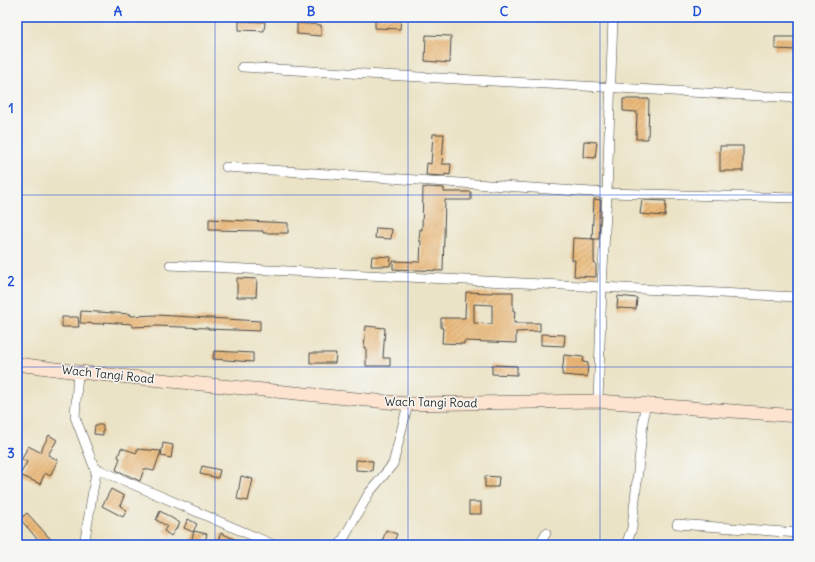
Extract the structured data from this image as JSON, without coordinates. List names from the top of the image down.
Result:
{
  "streets": {
    "main road": ["Wach Tangi Road"]
  },
  "grid": {
    "columns": [
      "A",
      "B",
      "C",
      "D"
    ],
    "rows": ["1", "2", "3"]
  }
}
